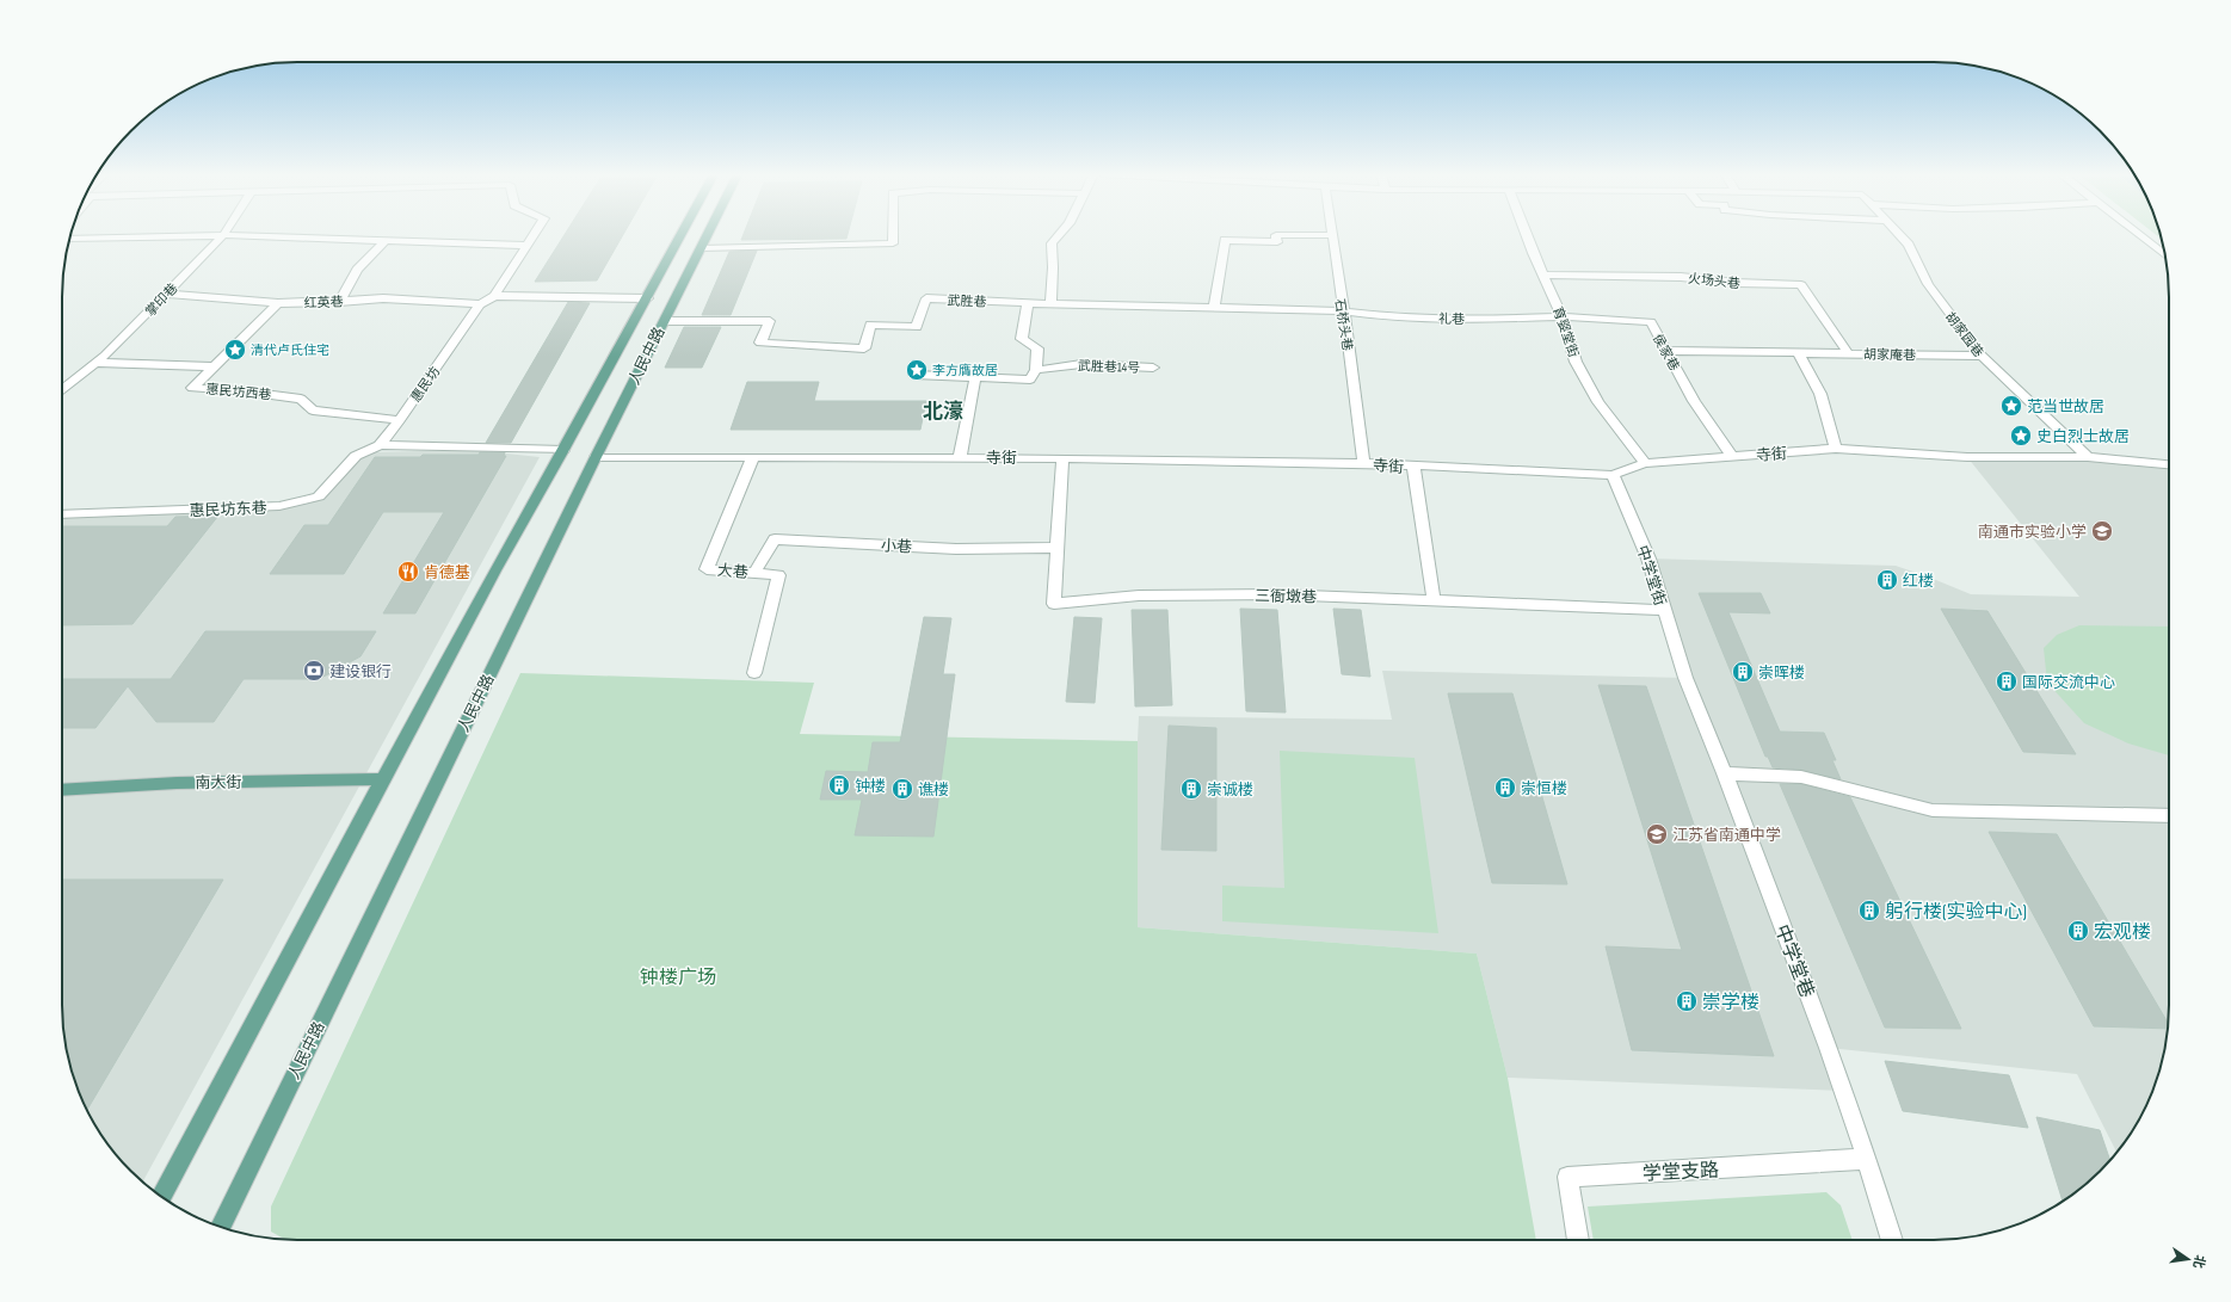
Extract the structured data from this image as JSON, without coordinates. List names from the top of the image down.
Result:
{
  "streets": {
    "main road": ["人民中路", "南大街"],
    "street": [
      "火场头巷",
      "掌印巷",
      "武胜巷",
      "红英巷",
      "礼巷",
      "石桥头巷",
      "育婴堂街",
      "胡家园巷",
      "侯家巷",
      "胡家庵巷",
      "武胜巷14号",
      "惠民坊",
      "惠民坊西巷",
      "寺街",
      "惠民坊东巷",
      "小巷",
      "大巷",
      "中学堂街",
      "三衙墩巷",
      "中学堂巷",
      "学堂支路"
    ]
  },
  "crossings": [
    ["火场头巷", "育婴堂街"],
    ["火场头巷", "胡家庵巷"],
    ["掌印巷", "红英巷"],
    ["武胜巷", "礼巷"],
    ["武胜巷", "石桥头巷"],
    ["武胜巷", "人民中路"],
    ["红英巷", "惠民坊"],
    ["红英巷", "惠民坊西巷"],
    ["礼巷", "石桥头巷"],
    ["礼巷", "育婴堂街"],
    ["礼巷", "侯家巷"],
    ["石桥头巷", "寺街"],
    ["育婴堂街", "侯家巷"],
    ["育婴堂街", "寺街"],
    ["胡家园巷", "胡家庵巷"],
    ["胡家园巷", "寺街"],
    ["侯家巷", "胡家庵巷"],
    ["侯家巷", "寺街"],
    ["人民中路", "寺街"],
    ["人民中路", "南大街"],
    ["惠民坊", "惠民坊西巷"],
    ["惠民坊", "惠民坊东巷"],
    ["寺街", "大巷"],
    ["寺街", "中学堂街"],
    ["寺街", "三衙墩巷"],
    ["小巷", "大巷"],
    ["小巷", "三衙墩巷"],
    ["中学堂街", "三衙墩巷"],
    ["中学堂街", "中学堂巷"],
    ["中学堂巷", "学堂支路"]
  ],
  "districts": ["北濠"],
  "parks": ["钟楼广场"],
  "places": {
    "place": [
      "清代卢氏住宅",
      "李方膺故居",
      "范当世故居",
      "史白烈士故居"
    ],
    "school or university": ["南通市实验小学", "江苏省南通中学"],
    "restaurant": ["肯德基"],
    "building": [
      "红楼",
      "崇晖楼",
      "国际交流中心",
      "钟楼",
      "崇恒楼",
      "谯楼",
      "崇诚楼",
      "躬行楼(实验中心)",
      "宏观楼",
      "崇学楼"
    ],
    "bank": ["建设银行"]
  },
  "north": "right"
}
